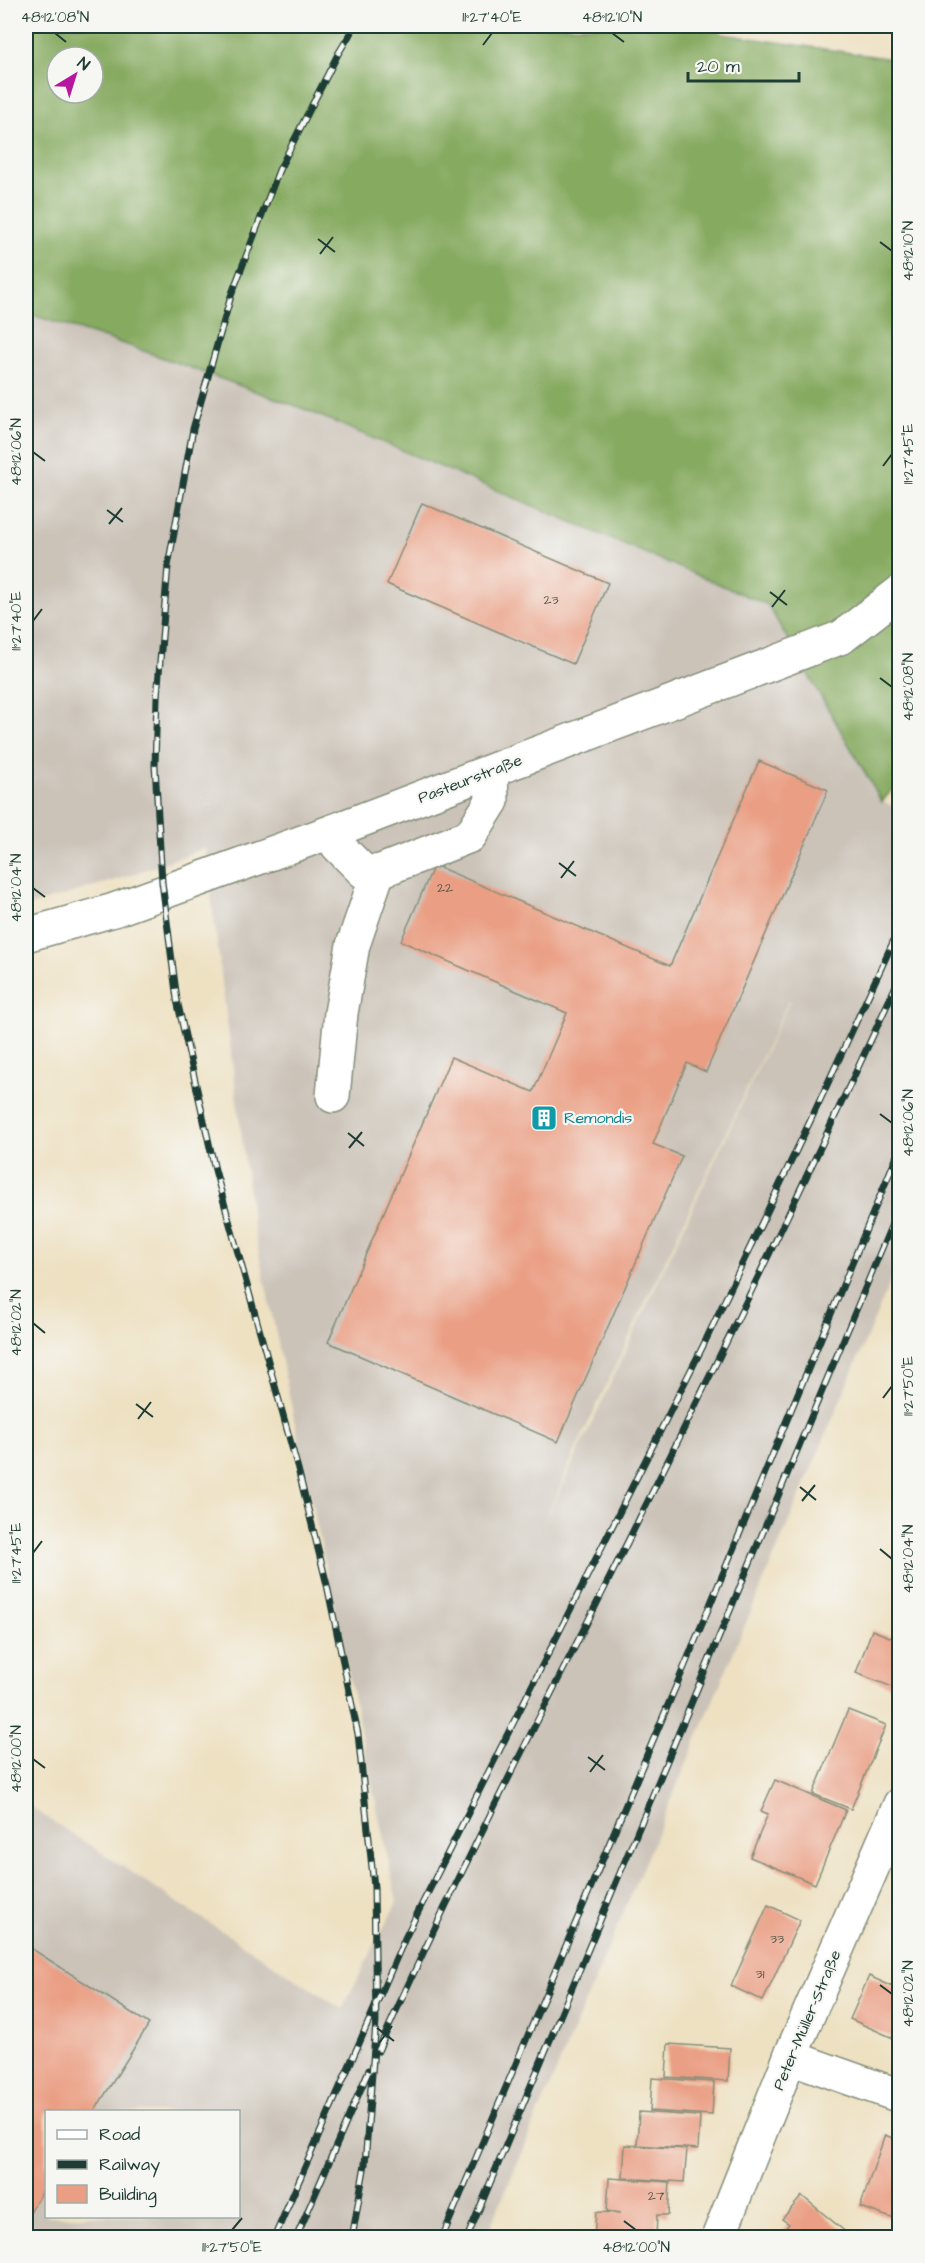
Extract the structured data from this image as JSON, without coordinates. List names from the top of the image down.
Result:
{
  "streets": {
    "street": ["Pasteurstraße", "Peter-Müller-Straße"]
  },
  "places": {
    "building": ["Remondis"]
  },
  "house_numbers": [
    "23",
    "22",
    "33",
    "31",
    "27"
  ],
  "legend": ["Road", "Railway", "Building"],
  "scale_bar": "20 m",
  "north": "top right",
  "coordinates": [
    "48°12'08\"N",
    "11°27'40\"E",
    "48°12'10\"N",
    "48°12'06\"N",
    "11°27'45\"E",
    "48°12'04\"N",
    "48°12'02\"N",
    "11°27'50\"E",
    "48°12'00\"N"
  ]
}
